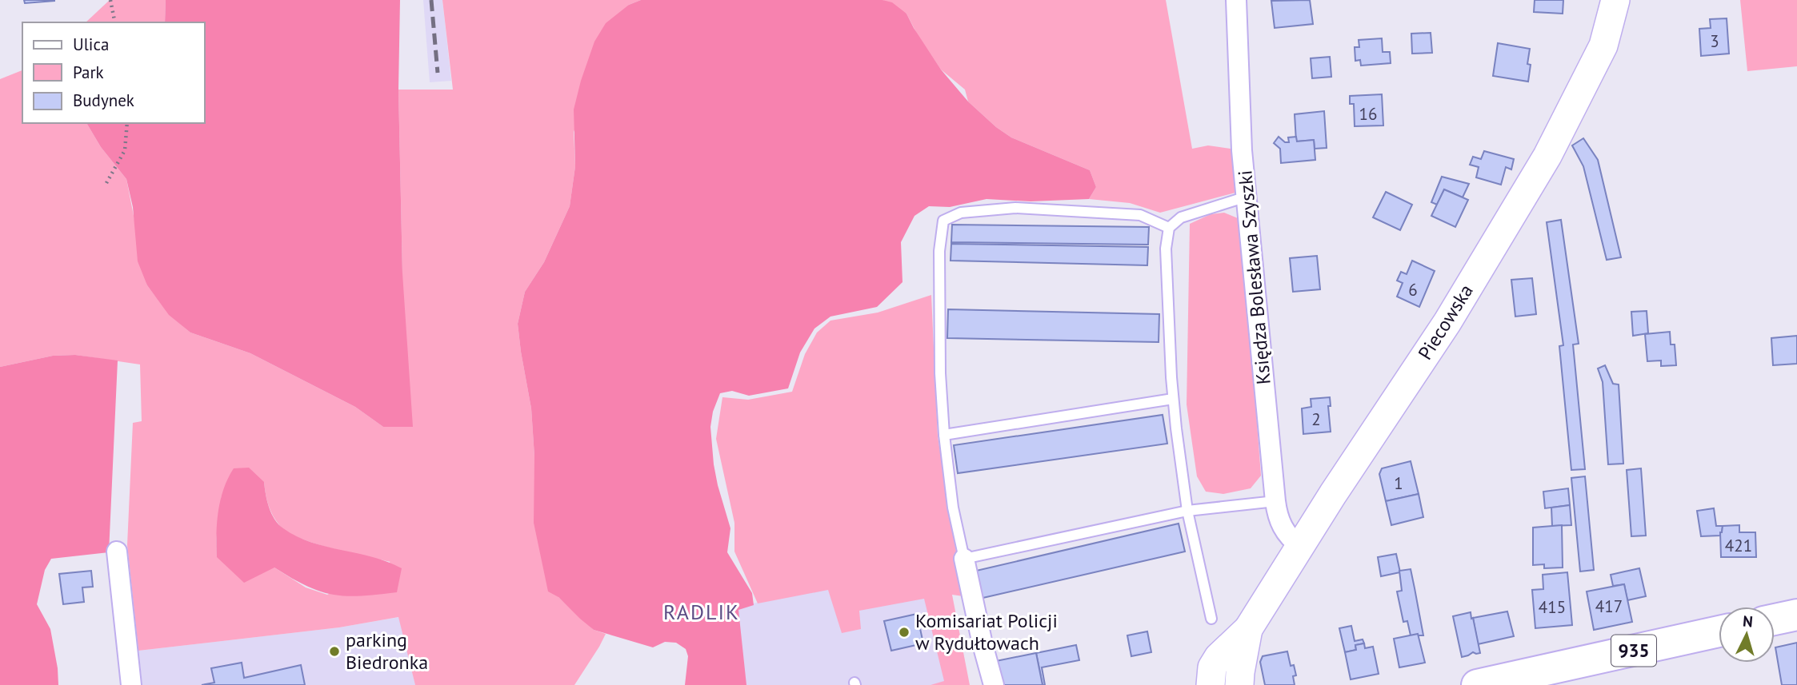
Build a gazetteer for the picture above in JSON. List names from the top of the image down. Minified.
{"streets":{"main road":["935"],"street":["Księdza Bolesława Szyszki","Piecowska"]},"crossings":[["Księdza Bolesława Szyszki","Piecowska"]],"districts":["RADLIK"],"places":["Komisariat Policji w Rydułtowach","parking Biedronka"],"house_numbers":["3","16","6","2","1","421","417","415"],"legend":["Ulica","Park","Budynek"],"north":"top"}
